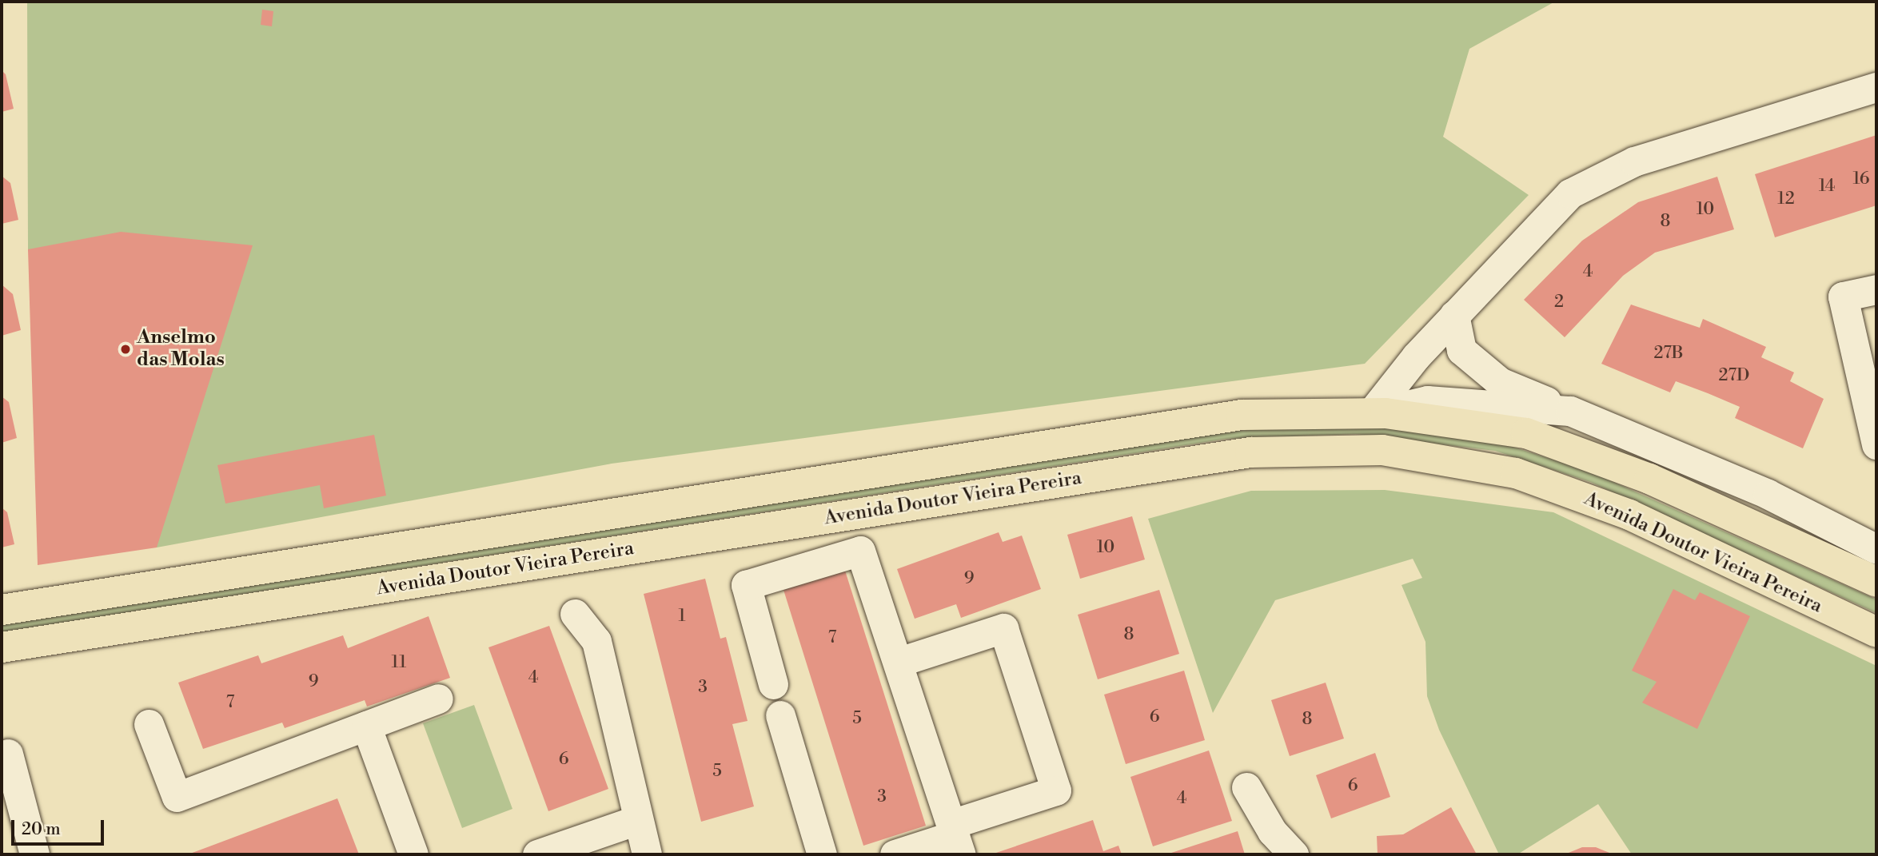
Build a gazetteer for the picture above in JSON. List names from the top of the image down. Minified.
{"streets":{"main road":["Avenida Doutor Vieira Pereira"]},"places":["Anselmo das Molas"],"house_numbers":["16","14","12","10","8","4","2","27B","27D","10","9","1","8","7","11","4","9","3","7","6","5","8","6","5","6","3","4"],"scale_bar":"20 m"}
